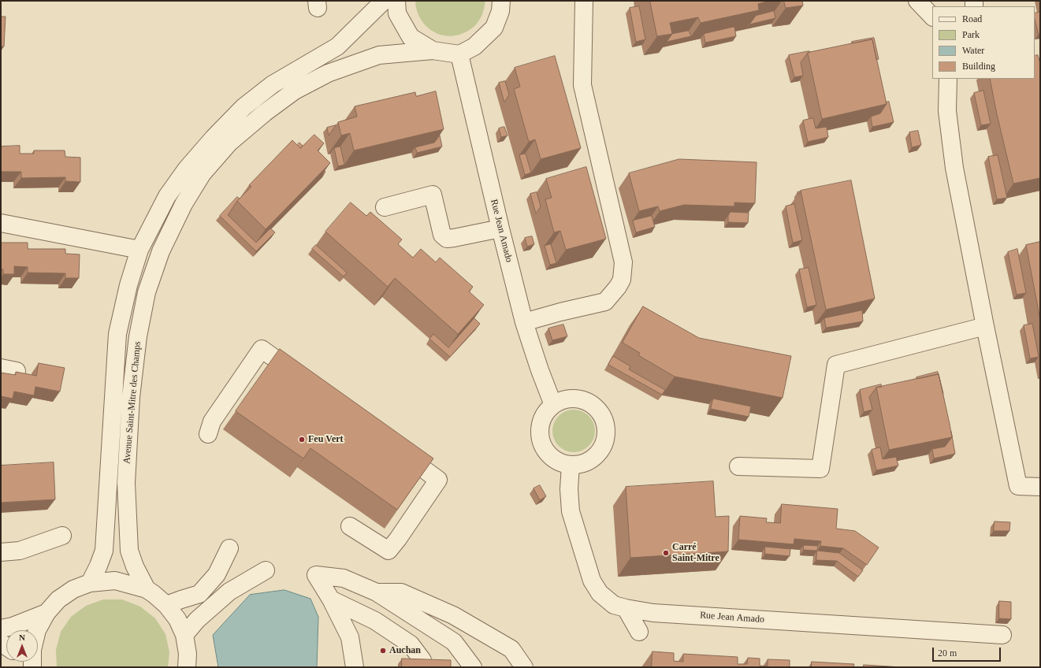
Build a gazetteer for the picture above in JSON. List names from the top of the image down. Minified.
{"streets":{"street":["Rue Jean Amado","Avenue Saint-Mitre des Champs"]},"places":["Feu Vert","Carré Saint-Mitre","Auchan"],"legend":["Road","Park","Water","Building"],"scale_bar":"20 m","north":"top"}
